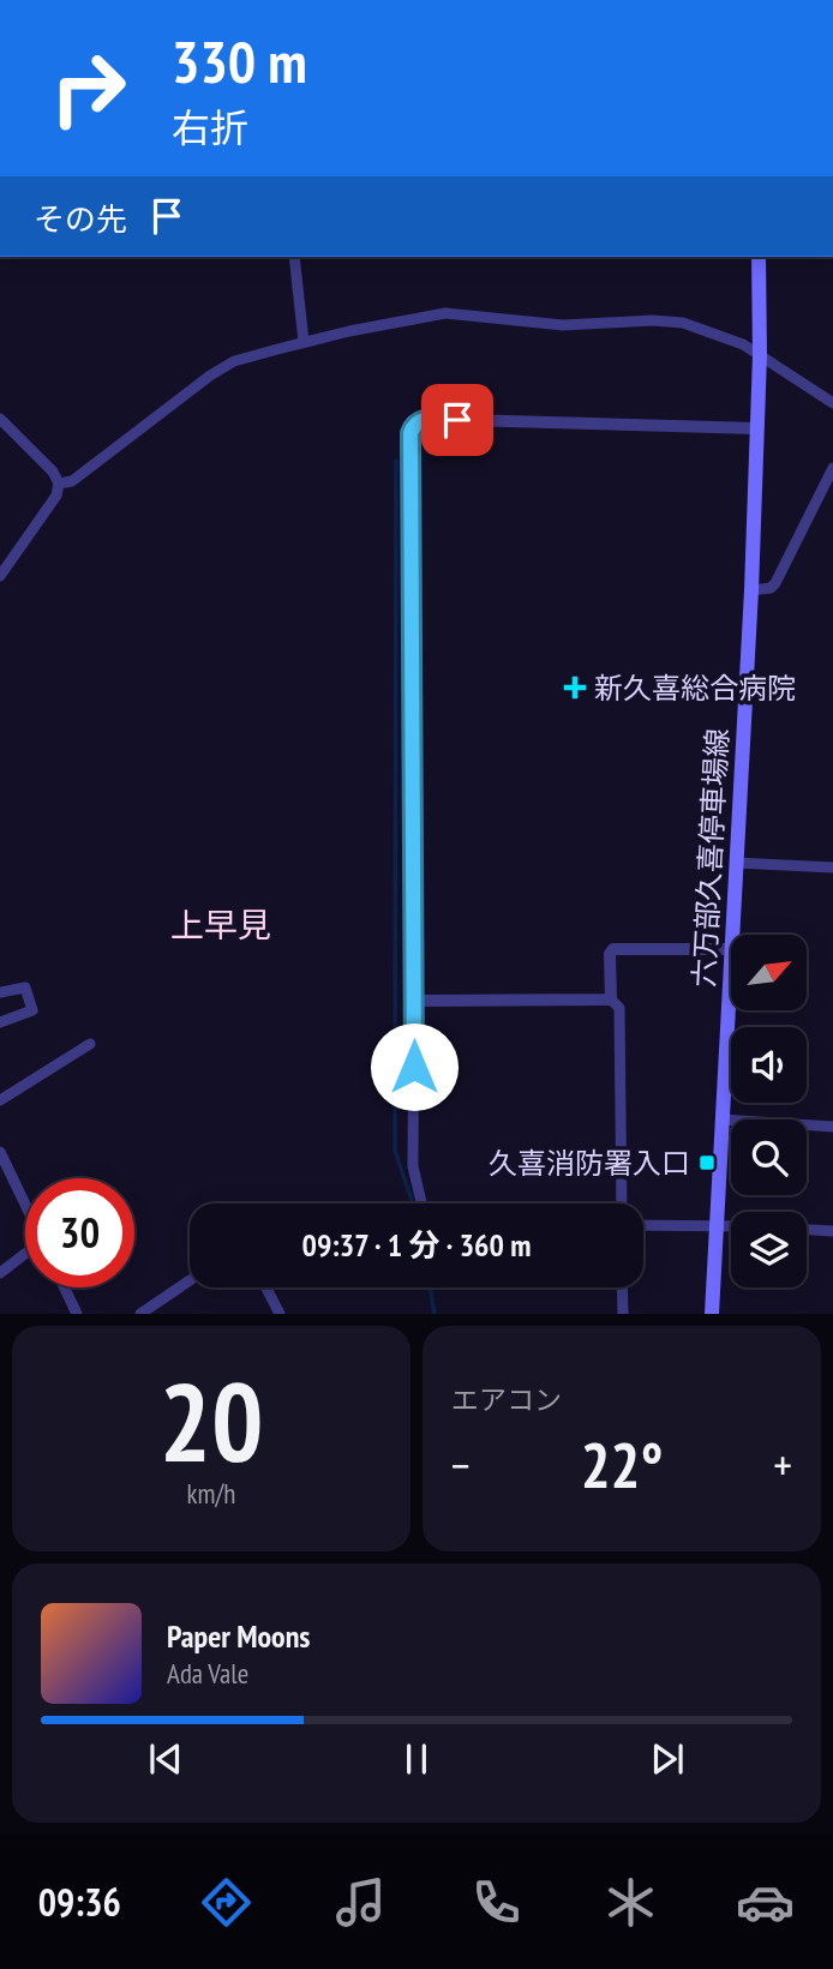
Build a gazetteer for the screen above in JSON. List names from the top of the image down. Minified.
{"streets":{"main road":["六万部久喜停車場線"]},"districts":["上早見"],"places":{"health":["新久喜総合病院"],"transit":["久喜消防署入口"]},"north":"top right","page":{"turn":["330 m","右折"],"then":"その先","limit":"30","trip":"09:37 · 1 分 · 360 m","tile":[["20","km/h"],"エアコン"],"heat":["−","22°","+"],"song":["Paper Moons","Ada Vale"],"tabs":"09:36"}}
